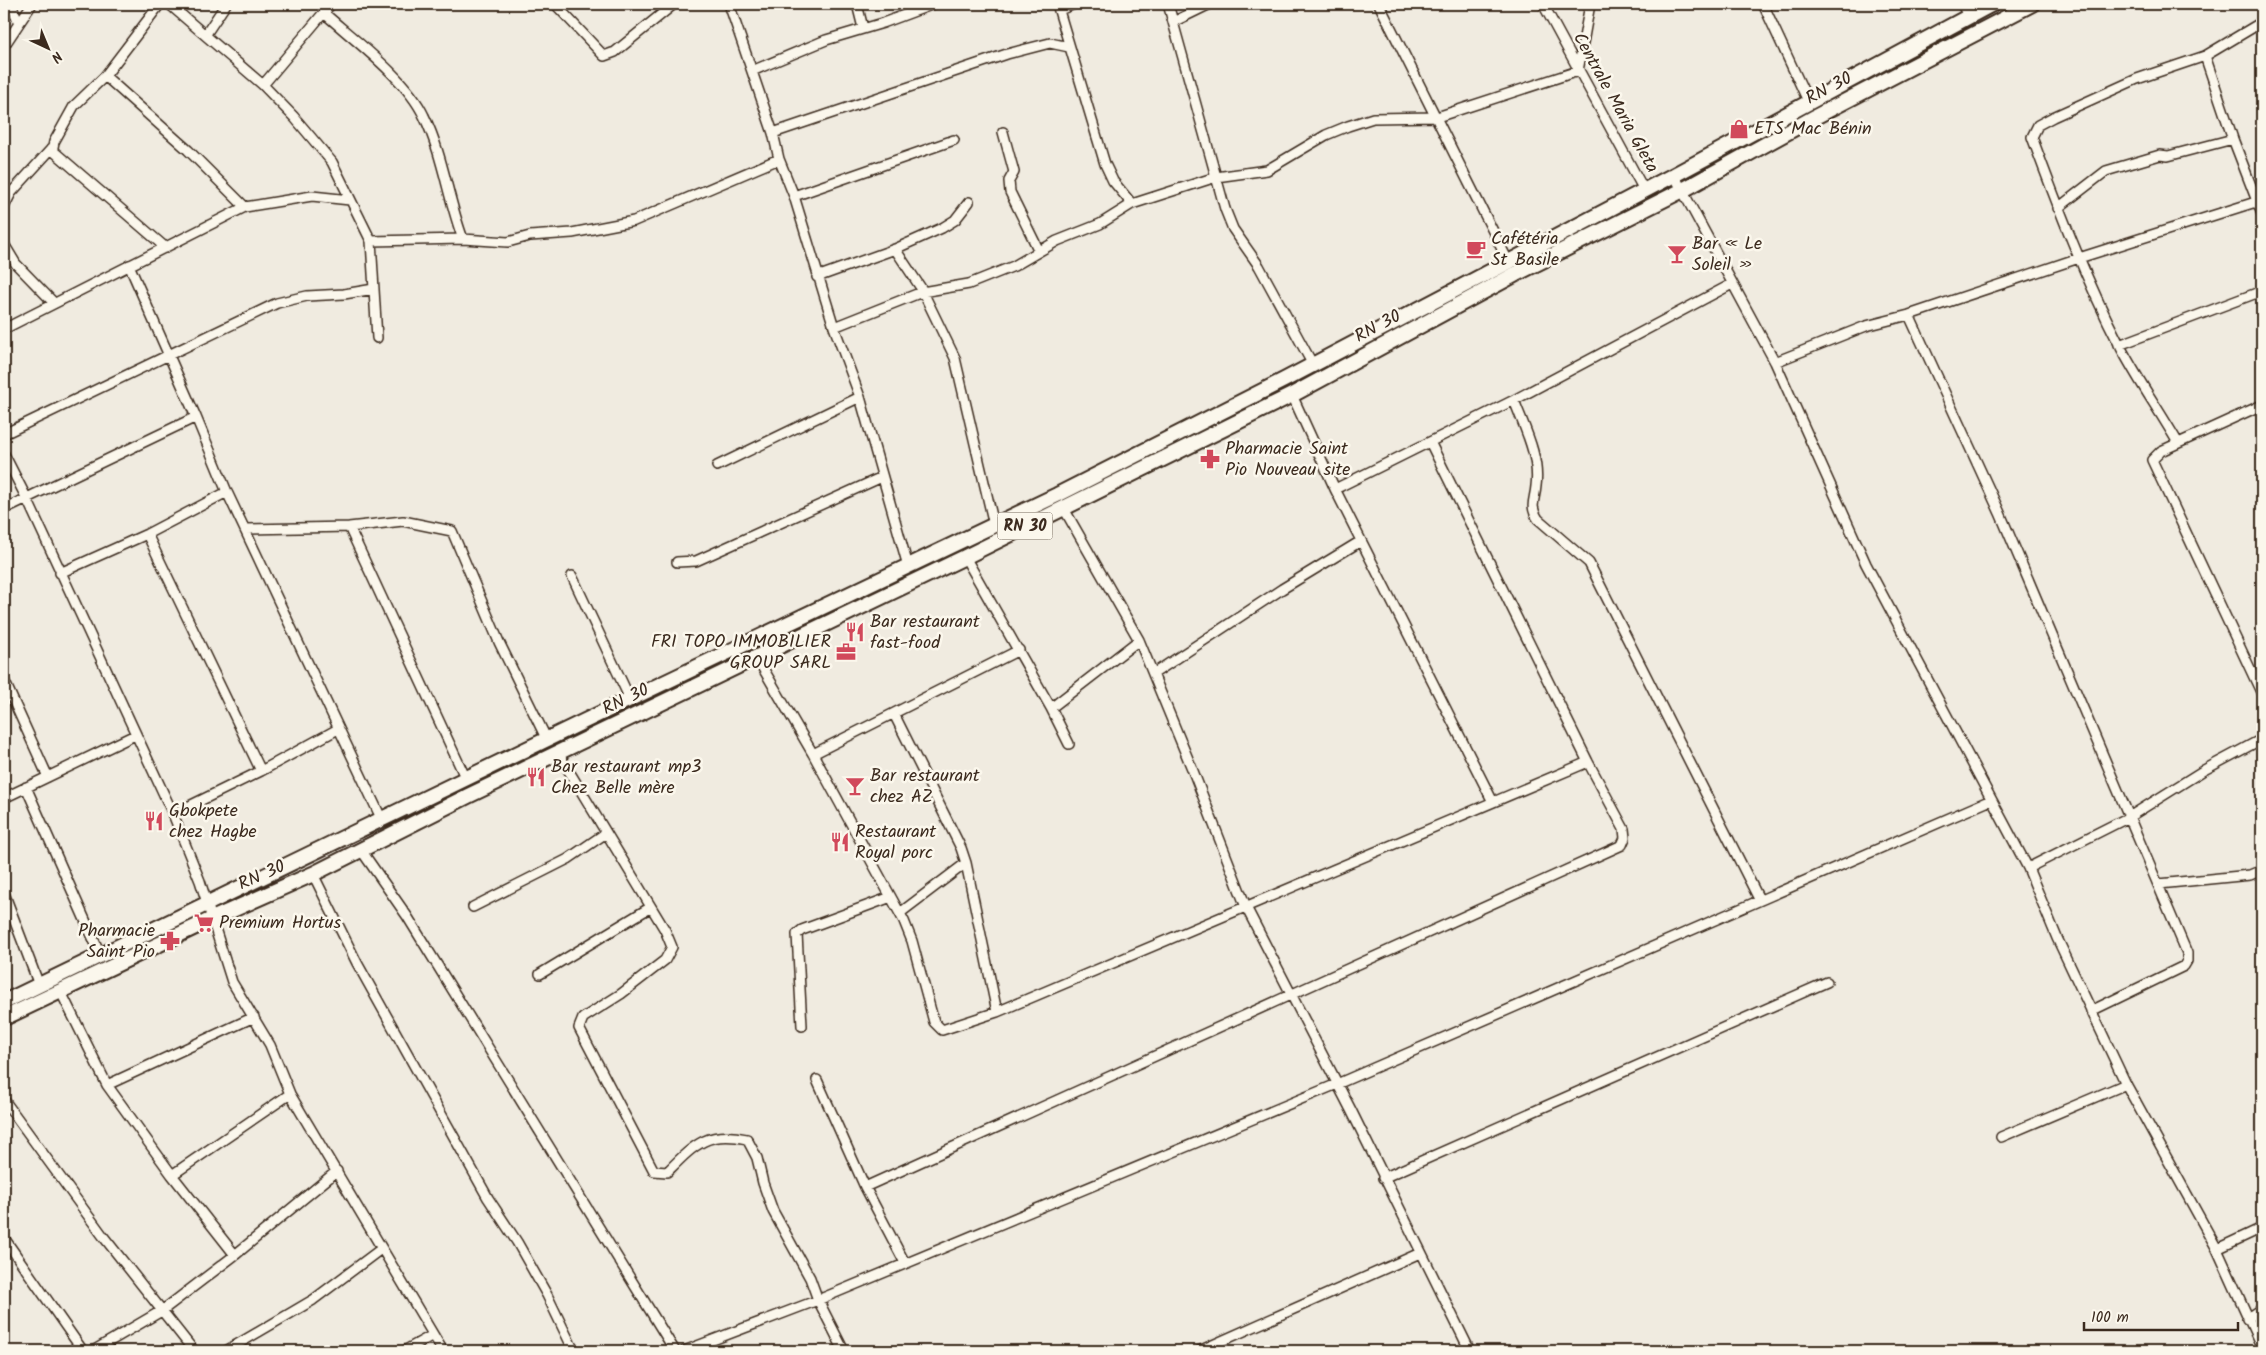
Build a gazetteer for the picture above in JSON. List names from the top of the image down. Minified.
{"streets":{"main road":["RN 30"],"street":["Centrale Maria Gleta"]},"crossings":[["RN 30","Centrale Maria Gleta"]],"places":{"shop":["ETS Mac Bénin"],"cafe":["Cafétéria St Basile"],"bar":["Bar « Le Soleil »","Bar restaurant chez AZ"],"pharmacy":["Pharmacie Saint Pio Nouveau site","Pharmacie Saint Pio"],"restaurant":["Bar restaurant fast-food","Bar restaurant mp3 Chez Belle mère","Gbokpete chez Hagbe","Restaurant Royal porc"],"office":["FRI TOPO IMMOBILIER GROUP SARL"],"supermarket":["Premium Hortus"]},"scale_bar":"100 m","north":"bottom right"}
